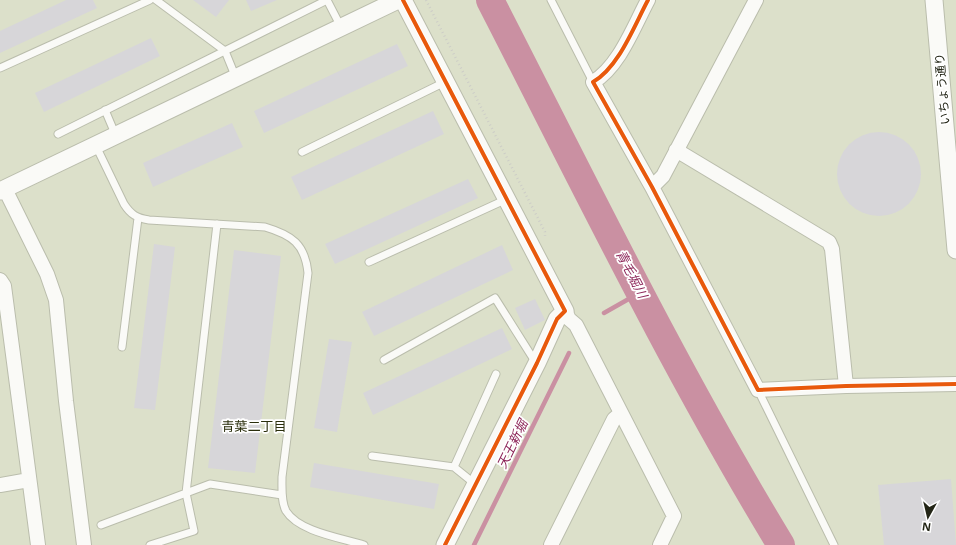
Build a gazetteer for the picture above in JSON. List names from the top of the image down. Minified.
{"streets":{"street":["いちょう通り"]},"districts":["青葉二丁目"],"water":["青毛堀川","天王新堀"],"north":"bottom"}
